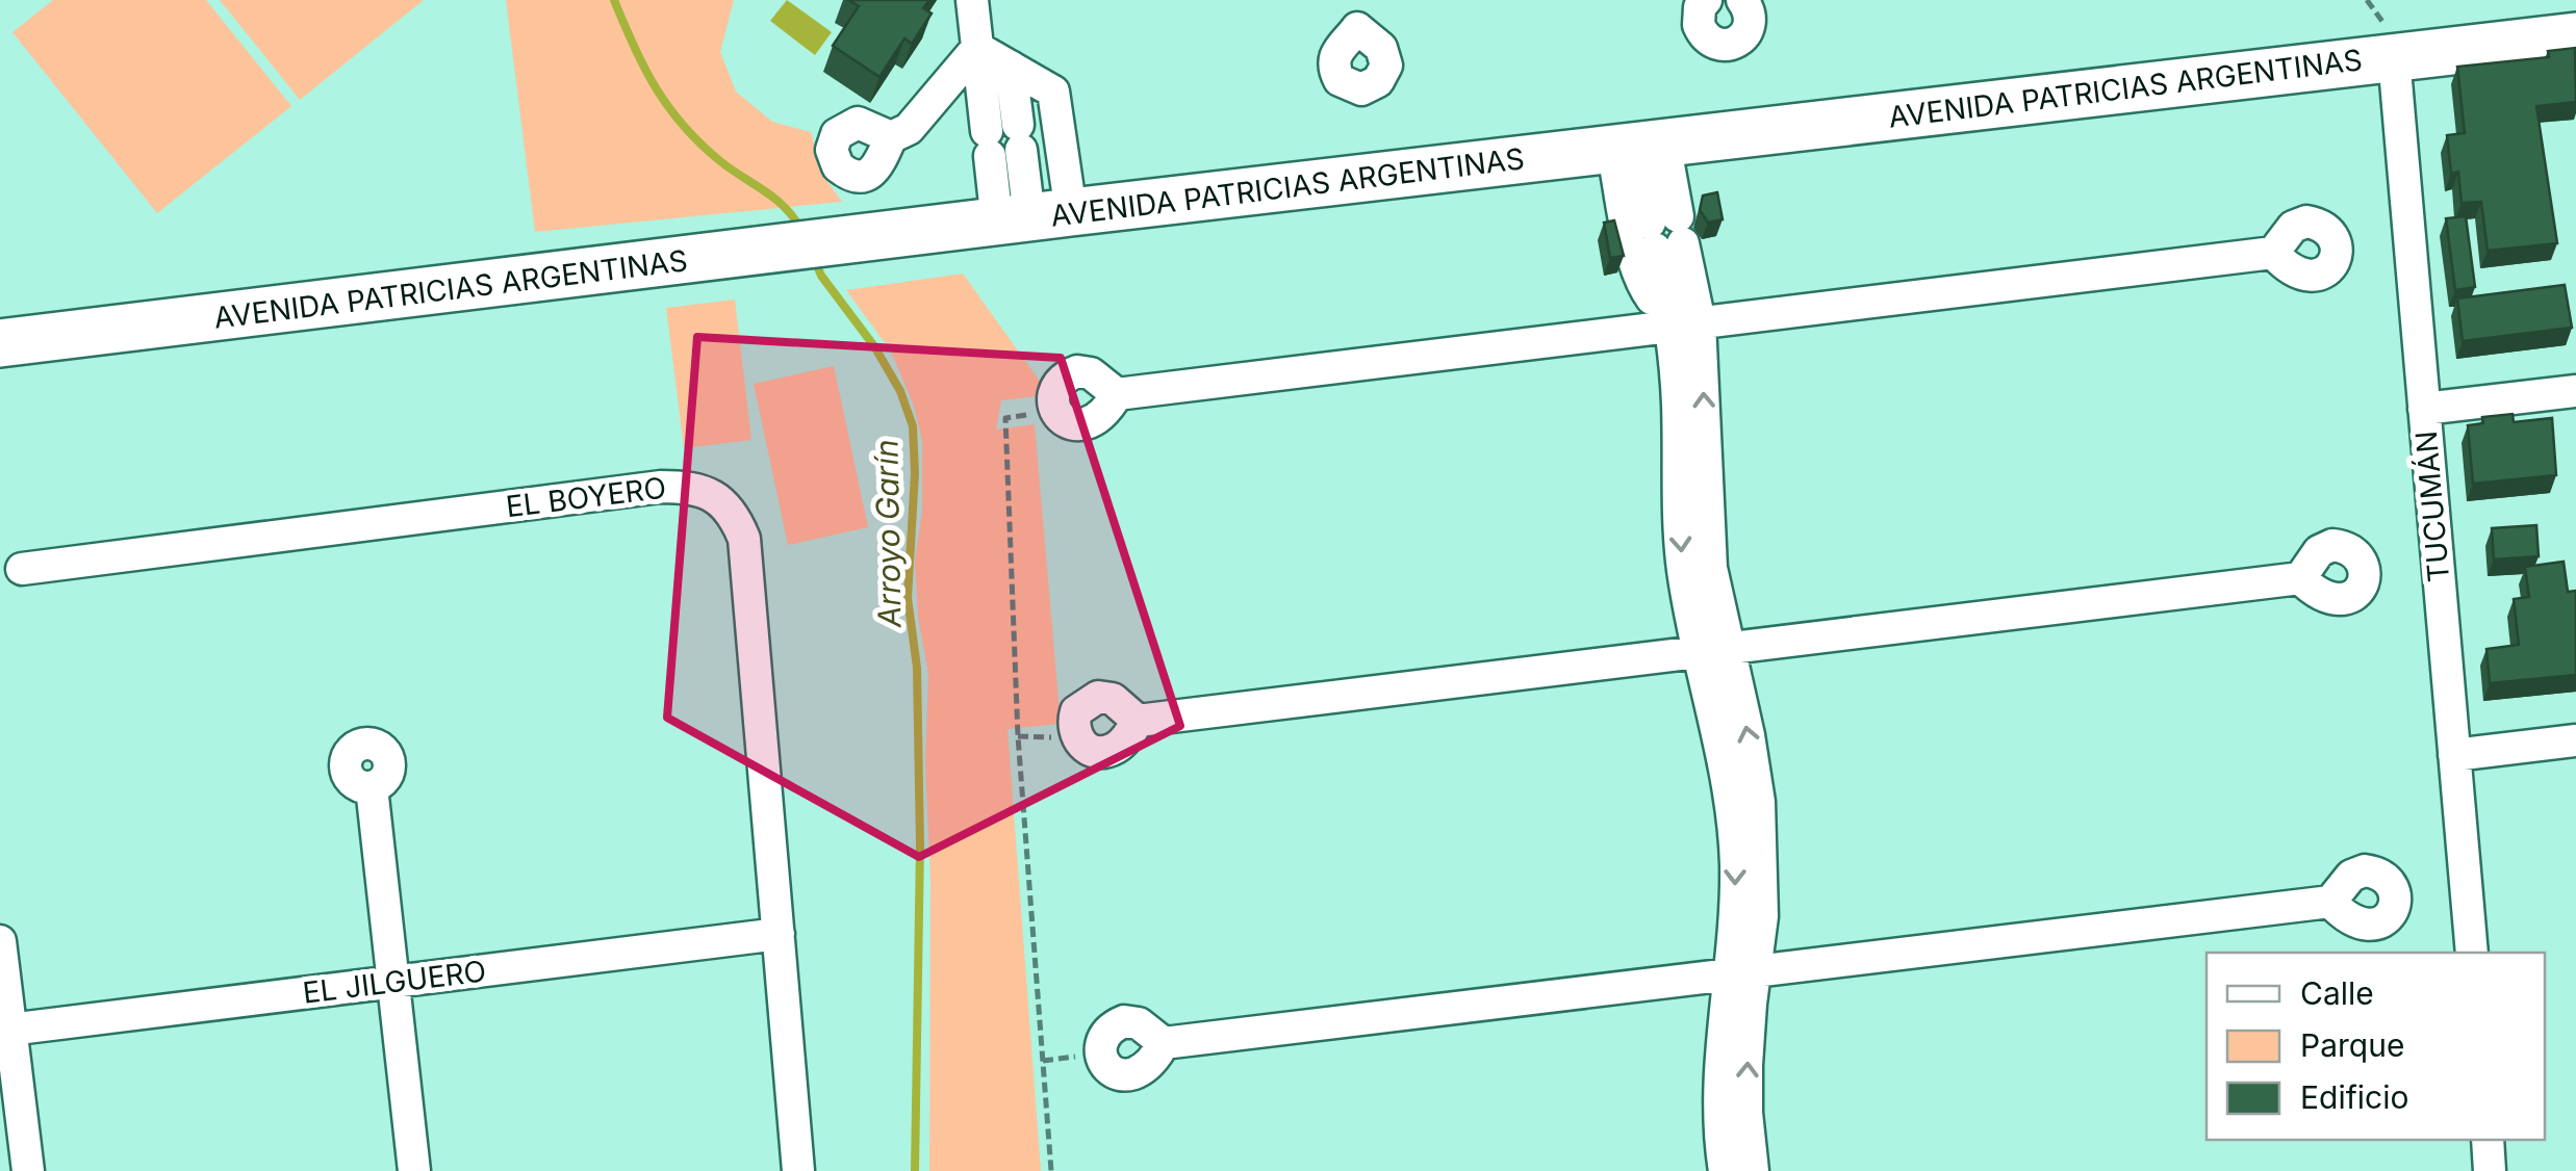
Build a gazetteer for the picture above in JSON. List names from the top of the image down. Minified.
{"streets":{"street":["AVENIDA PATRICIAS ARGENTINAS","EL BOYERO","TUCUMÁN","EL JILGUERO"]},"crossings":[["AVENIDA PATRICIAS ARGENTINAS","TUCUMÁN"],["EL BOYERO","EL JILGUERO"]],"water":["Arroyo Garín"],"legend":["Calle","Parque","Edificio"]}
